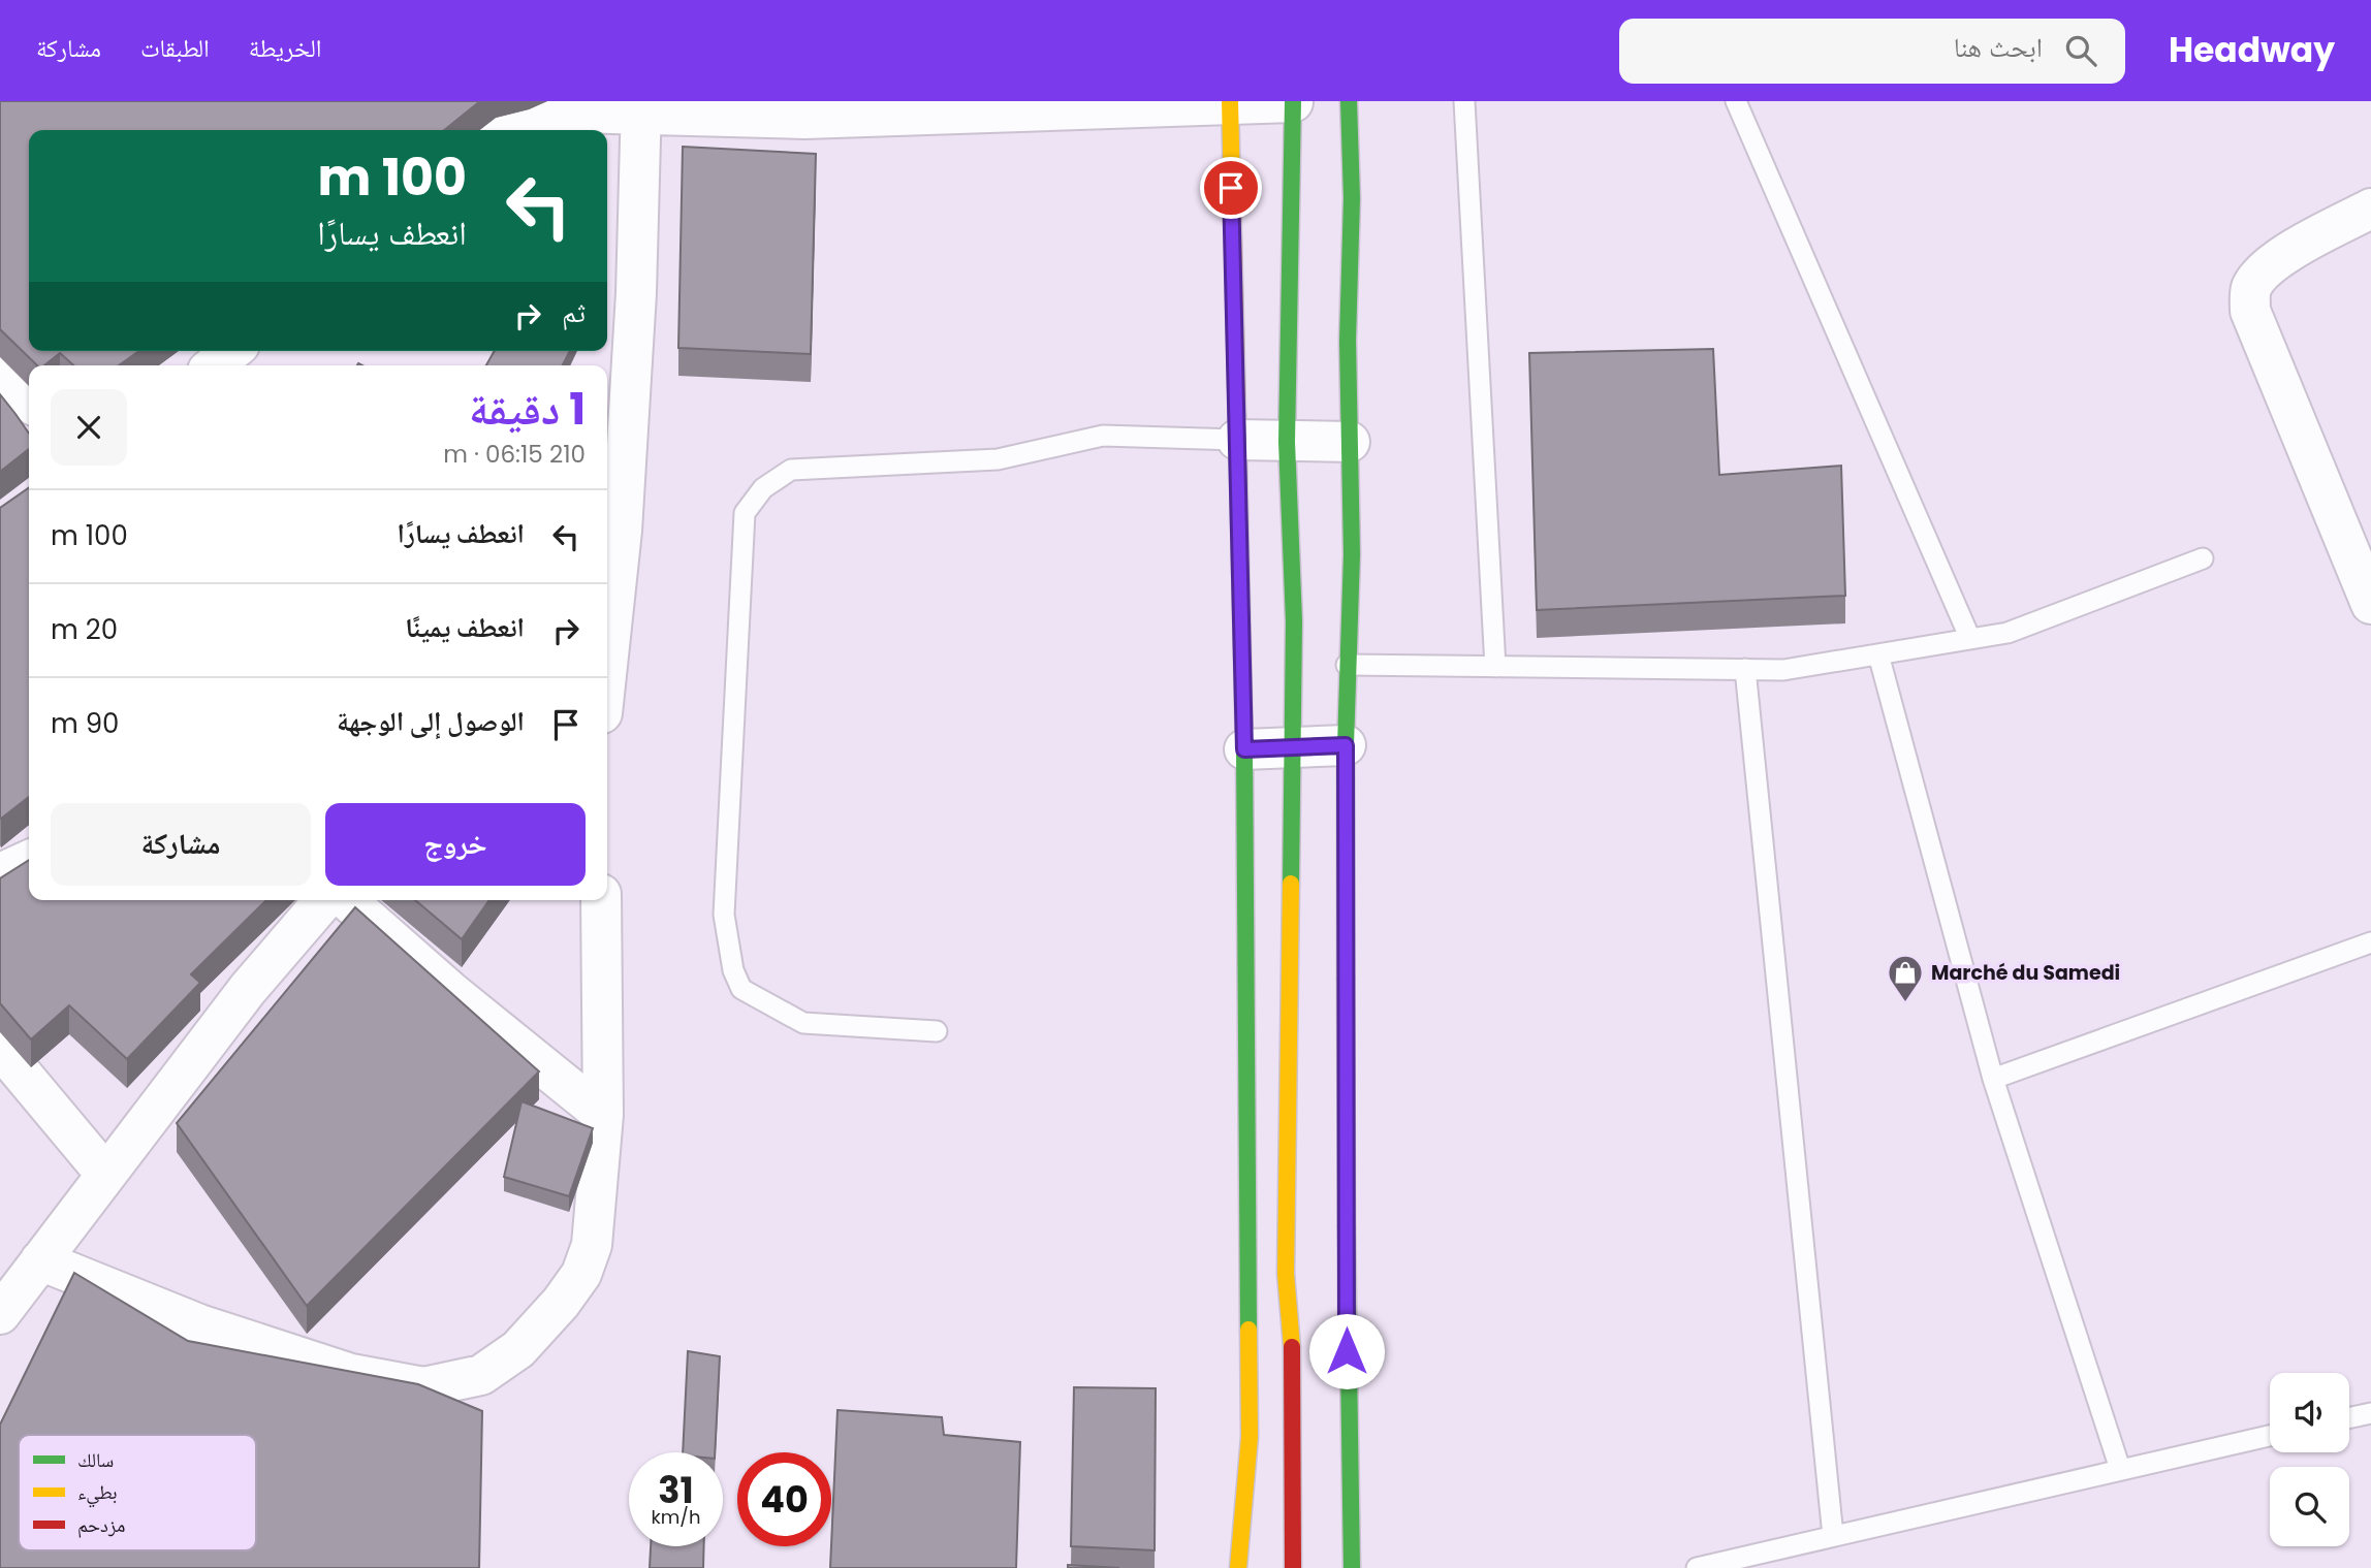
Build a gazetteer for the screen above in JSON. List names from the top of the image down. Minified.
{"places":{"shop":["Marché du Samedi"]},"legend":["سالك","بطيء","مزدحم"],"page":{"header":"Headway","search":"ابحث هنا","nav":["الخريطة","الطبقات","مشاركة"],"turn":["100 m","انعطف يسارًا"],"then":"ثم","heading":["1 دقيقة","210 m · 06:15"],"list":[{"name":"انعطف يسارًا","value":"100 m"},{"name":"انعطف يمينًا","value":"20 m"},{"name":"الوصول إلى الوجهة","value":"90 m"}],"buttons":["خروج","مشاركة"],"speed":"31 km/h","limit":"40"}}
